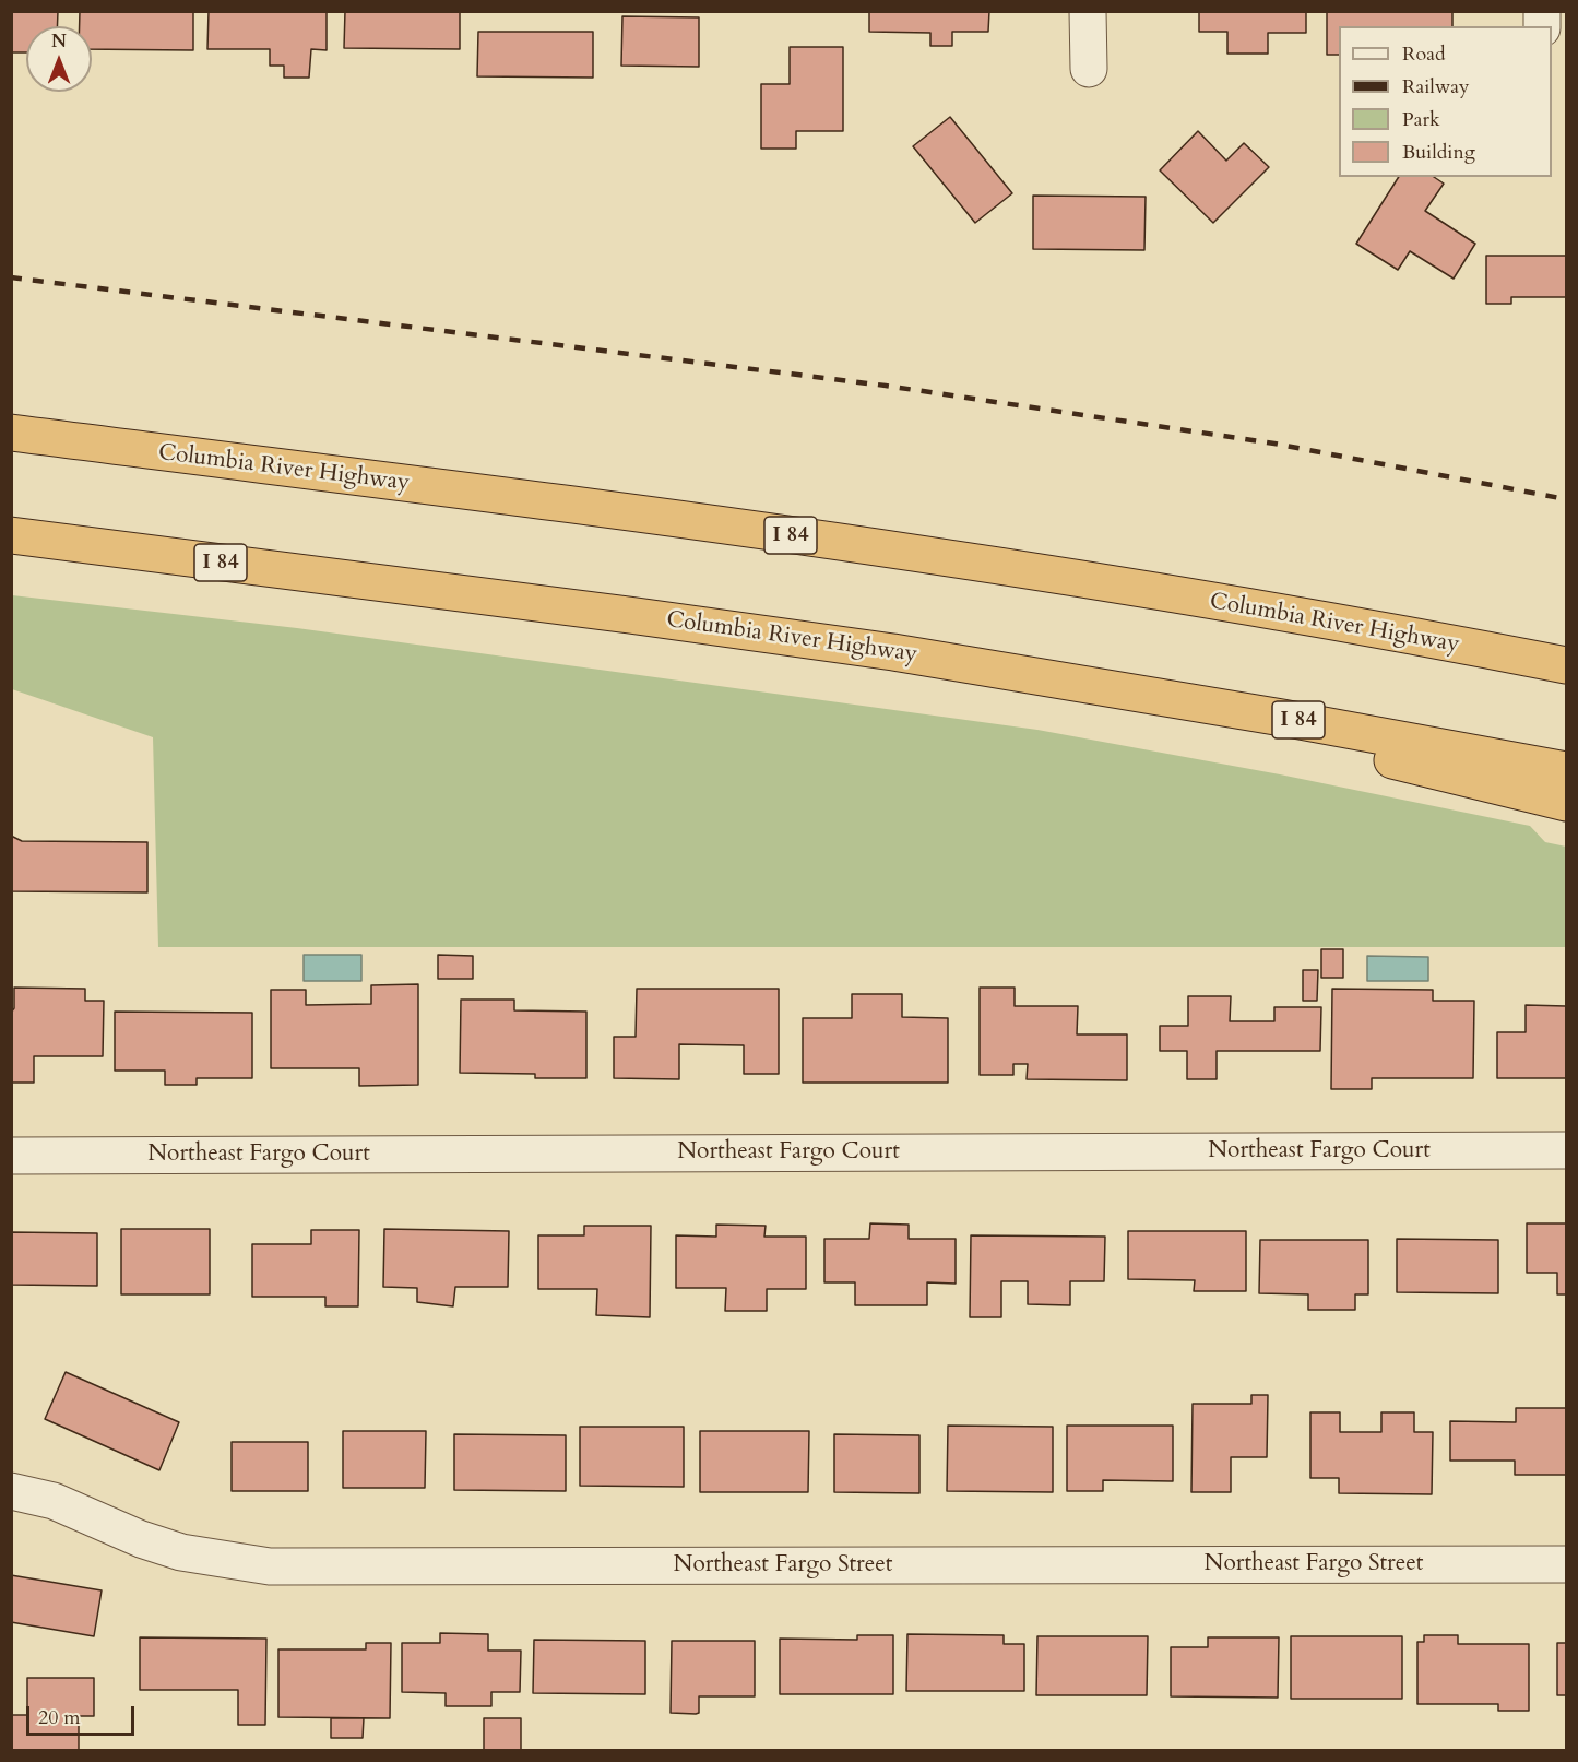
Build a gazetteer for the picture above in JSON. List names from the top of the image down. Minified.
{"streets":{"highway":["Columbia River Highway","I 84"],"street":["Northeast Fargo Court","Northeast Fargo Street"]},"legend":["Road","Railway","Park","Building"],"scale_bar":"20 m","north":"top"}
